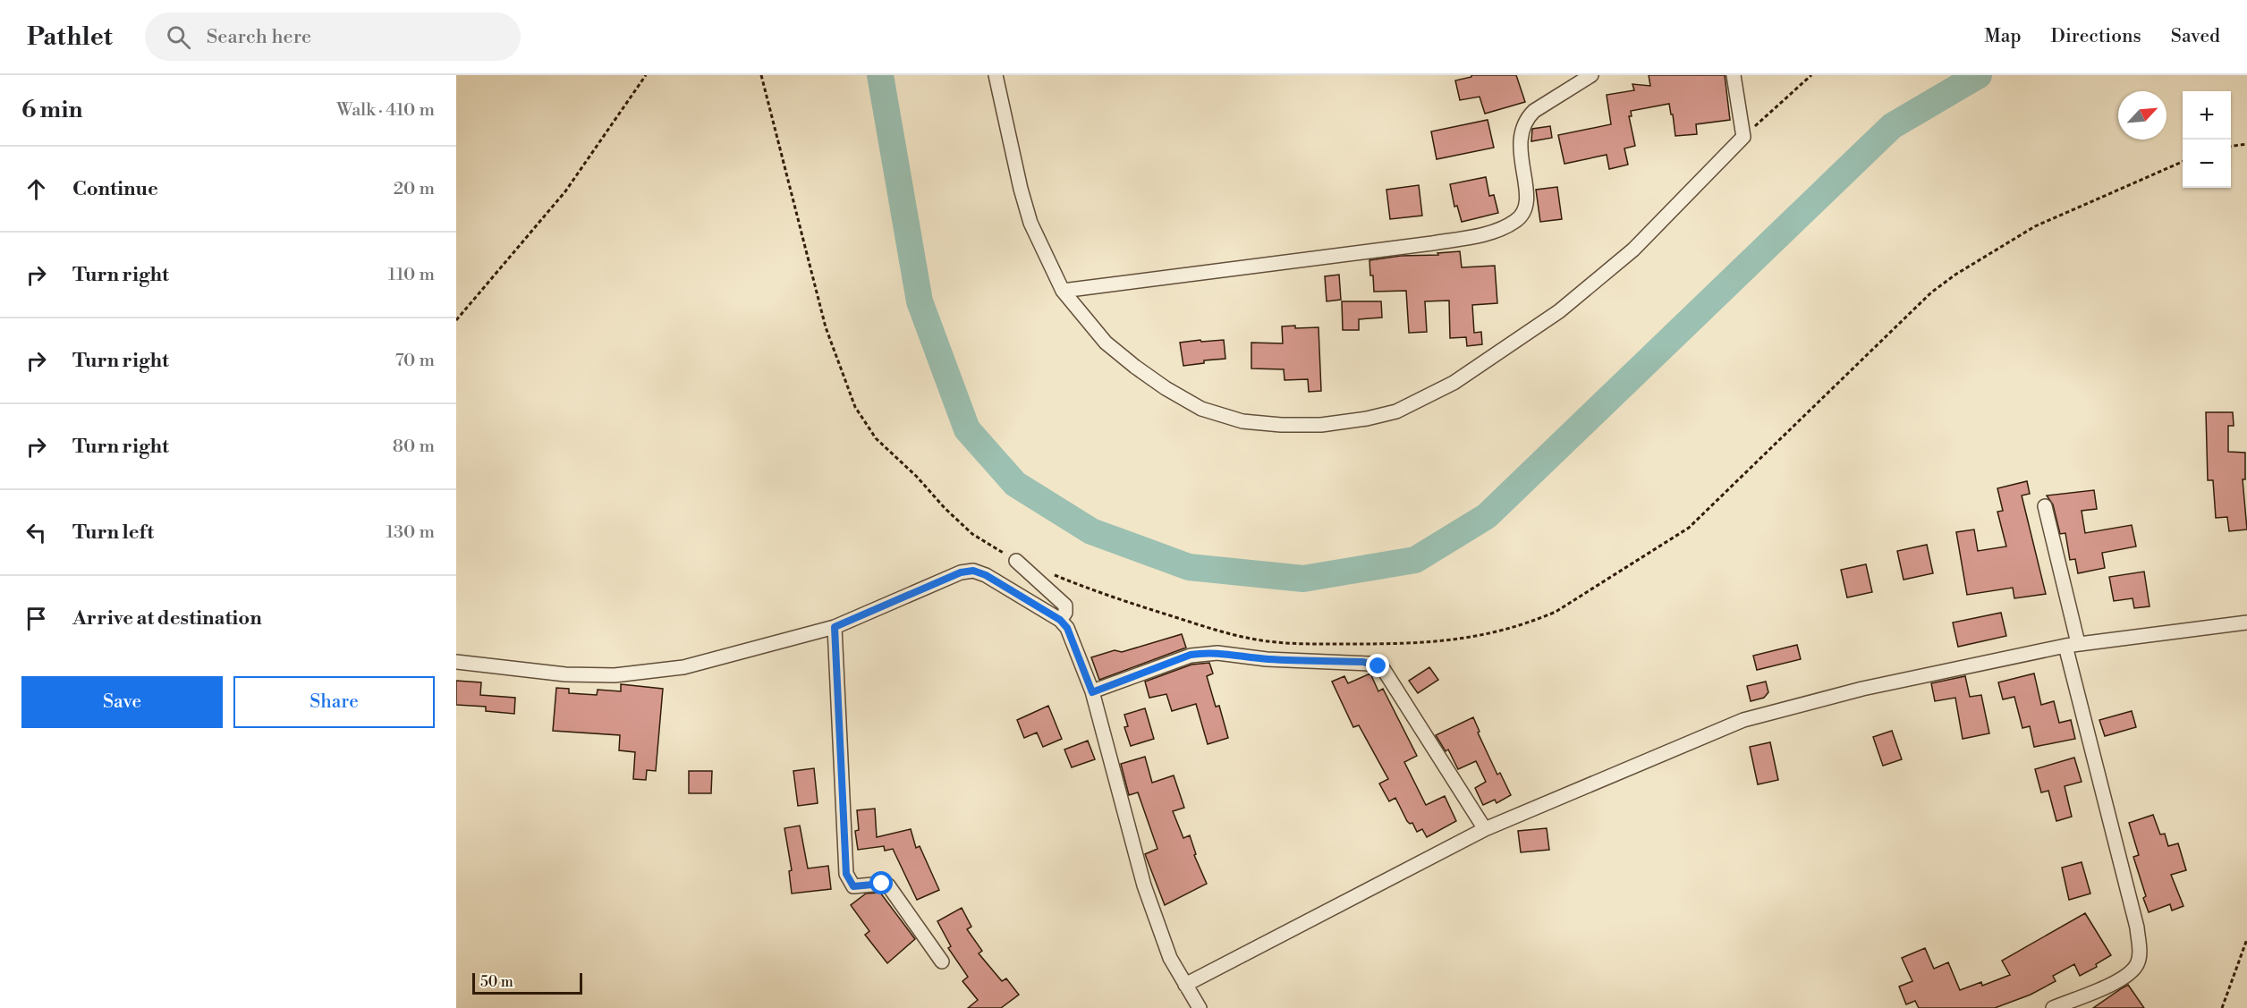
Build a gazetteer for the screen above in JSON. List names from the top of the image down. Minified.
{"scale_bar":"50 m","north":"top right","page":{"header":"Pathlet","search":"Search here","nav":["Map","Directions","Saved"],"heading":["6 min","Walk · 410 m"],"map_buttons":["+","−"],"list":[["Continue","20 m"],["Turn right","110 m"],["Turn right","70 m"],["Turn right","80 m"],["Turn left","130 m"],"Arrive at destination"],"buttons":["Save","Share"],"scale":"50 m"}}
